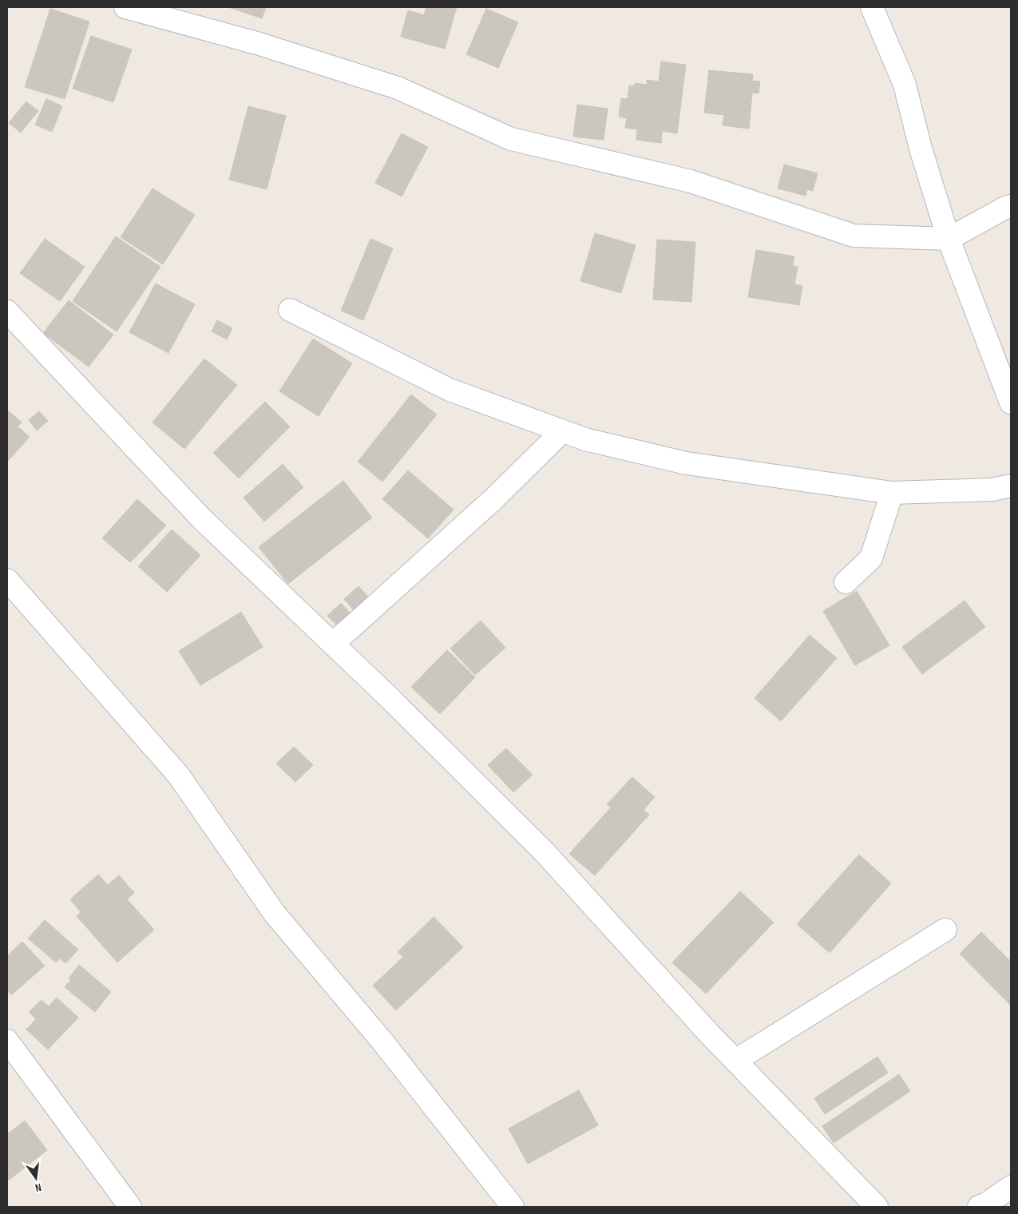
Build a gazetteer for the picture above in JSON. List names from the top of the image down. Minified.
{"north":"bottom"}
